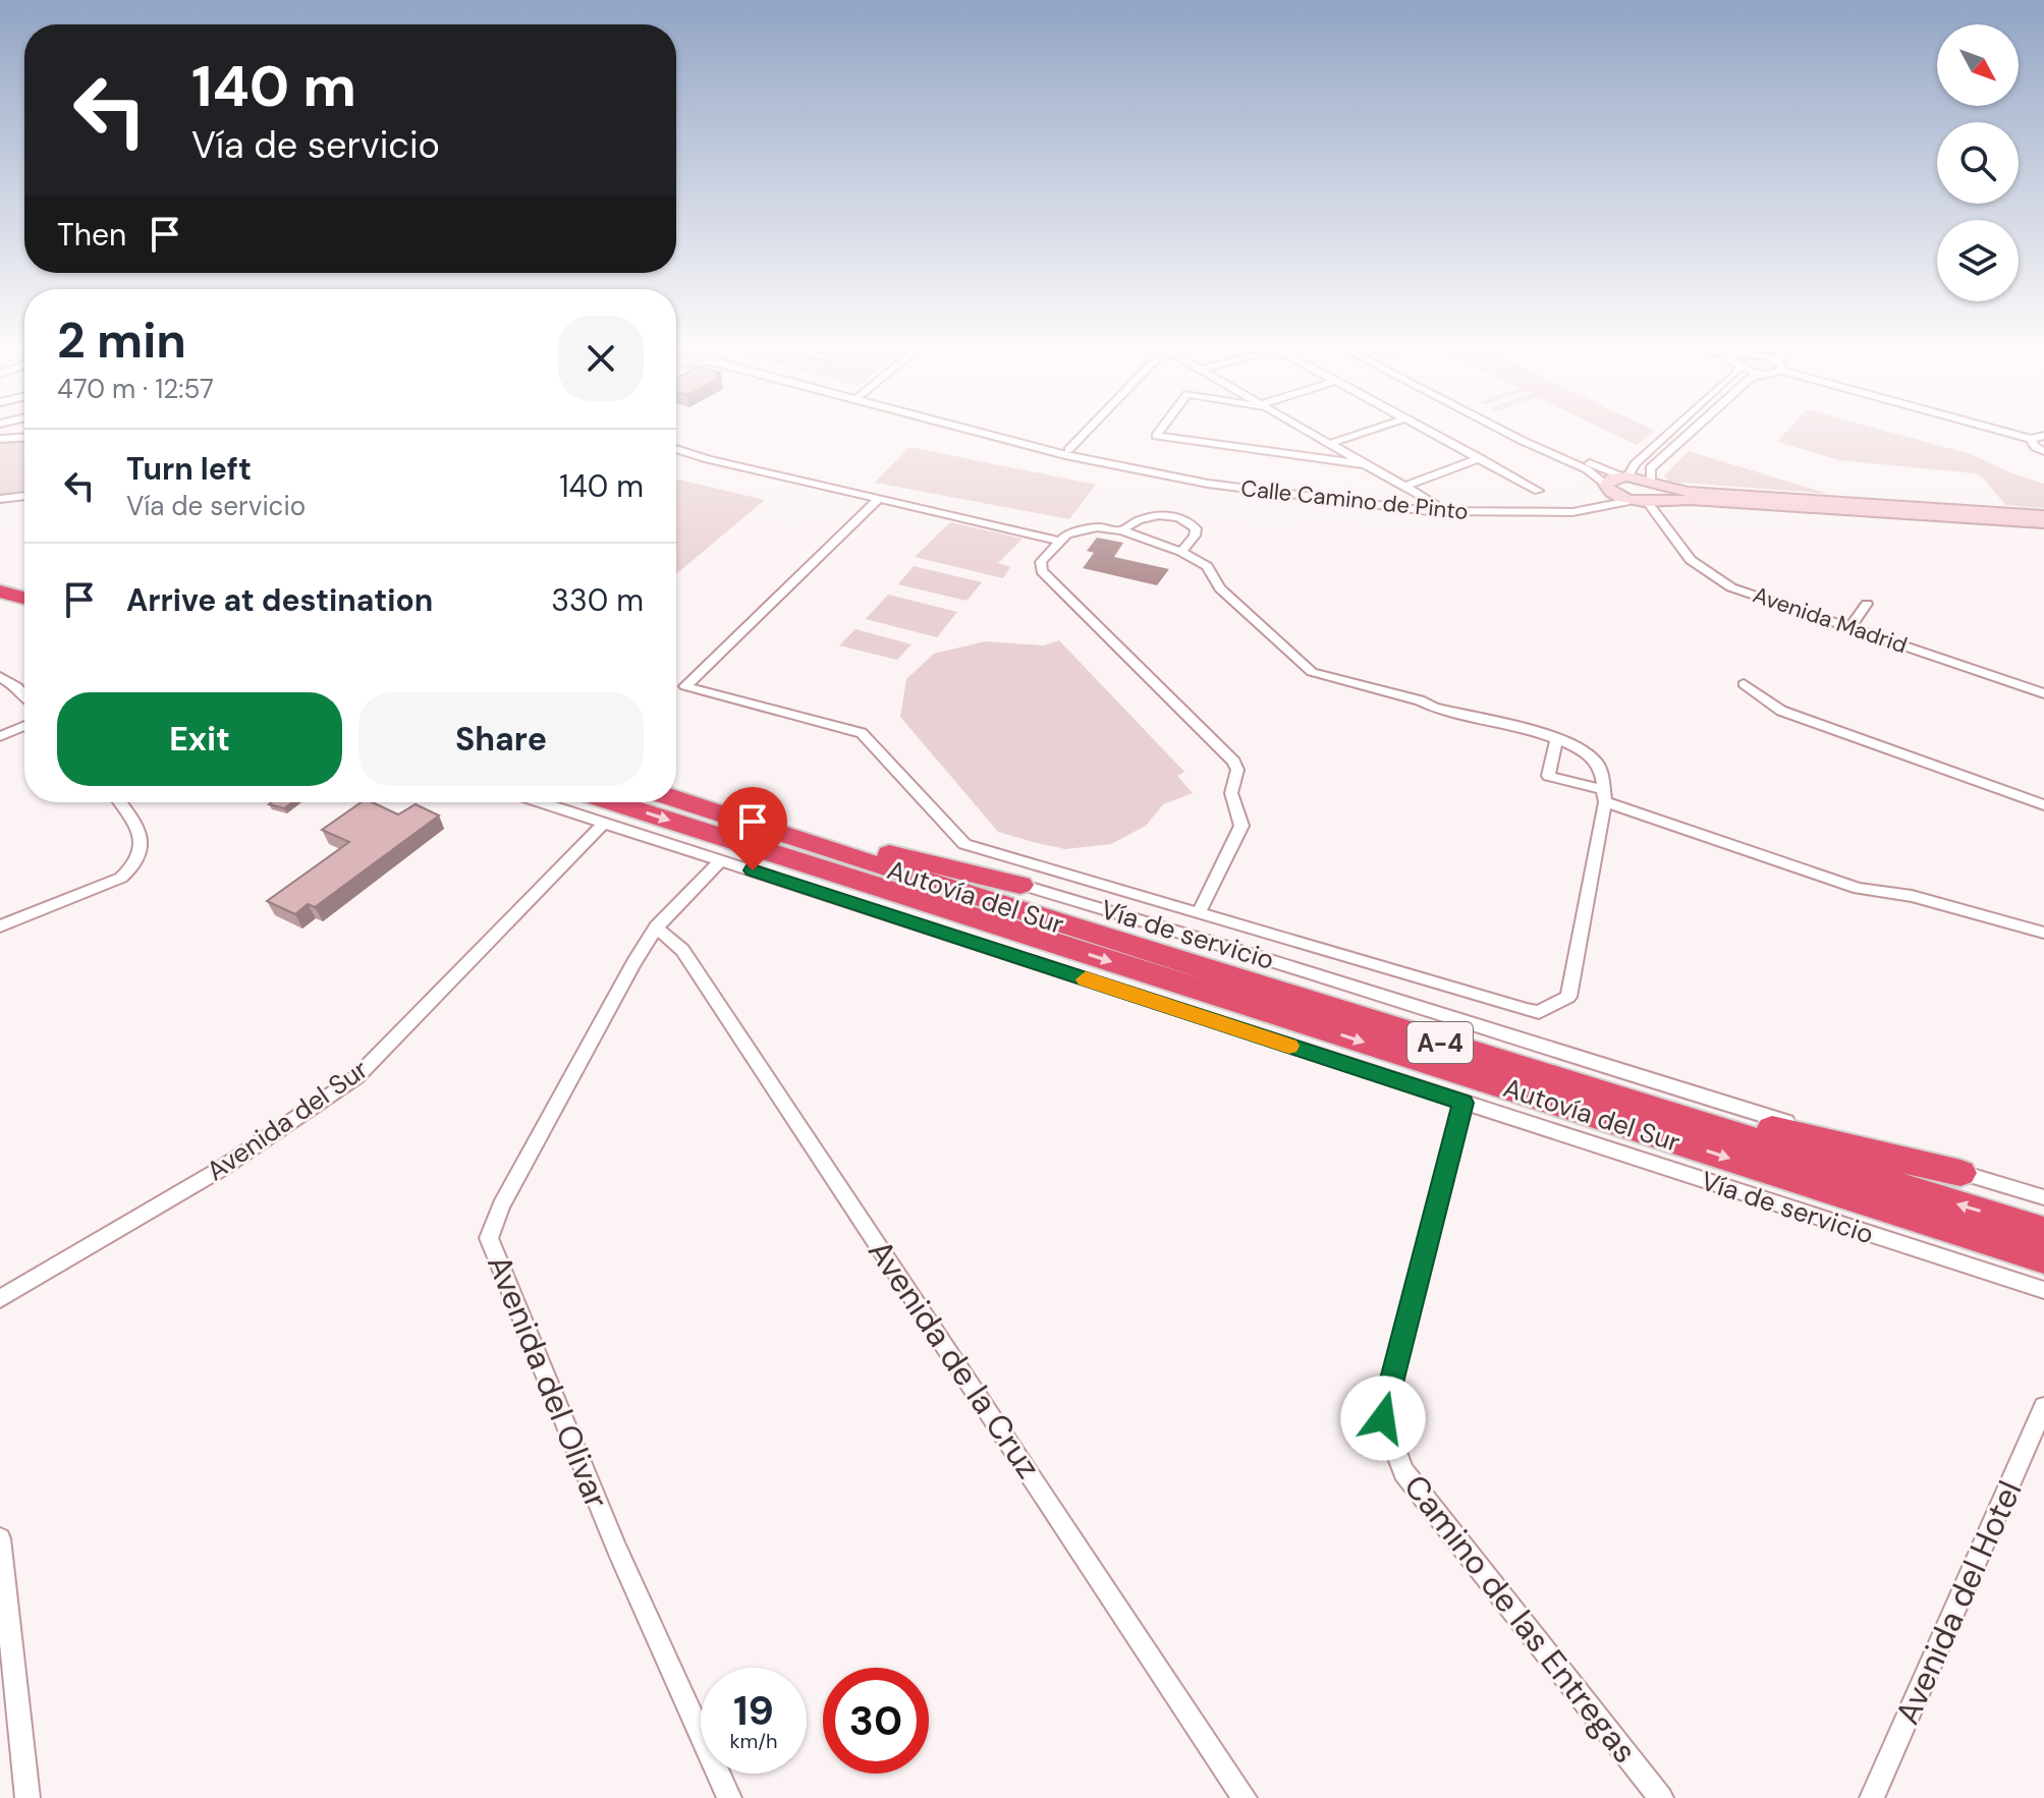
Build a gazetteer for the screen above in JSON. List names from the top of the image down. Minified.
{"streets":{"highway":["Autovía del Sur","A-4"],"street":["Calle Camino de Pinto","Avenida Madrid","Vía de servicio","Avenida del Sur","Avenida de la Cruz","Avenida del Olivar","Avenida del Hotel","Camino de las Entregas"]},"crossings":[["Vía de servicio","Avenida del Sur"],["Vía de servicio","Avenida del Olivar"],["Vía de servicio","Camino de las Entregas"],["Avenida de la Cruz","Avenida del Olivar"]],"north":"bottom right","page":{"turn":["140 m","Vía de servicio"],"then":"Then","heading":["2 min","470 m · 12:57"],"list":[{"name":"Turn left","note":"Vía de servicio","value":"140 m"},{"name":"Arrive at destination","value":"330 m"}],"buttons":["Exit","Share"],"speed":"19 km/h","limit":"30"}}
